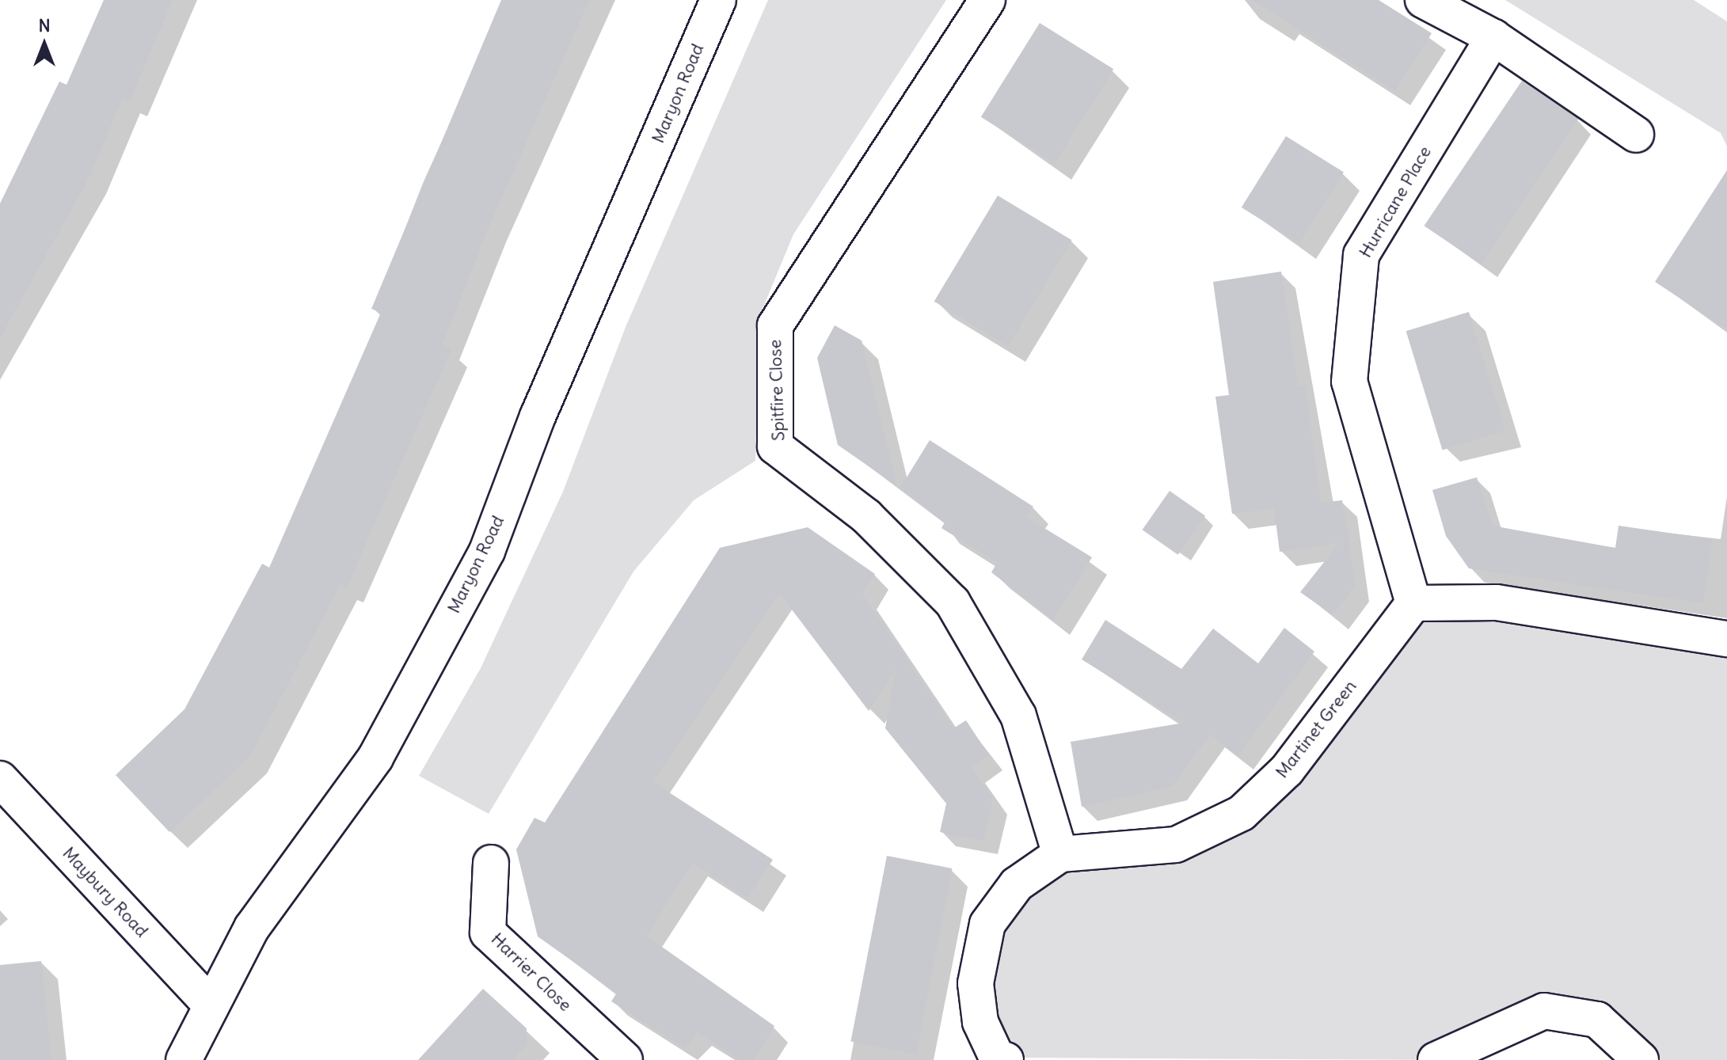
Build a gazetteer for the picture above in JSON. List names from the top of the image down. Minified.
{"streets":{"street":["Maryon Road","Hurricane Place","Spitfire Close","Martinet Green","Maybury Road","Harrier Close"]},"crossings":[["Maryon Road","Maybury Road"],["Hurricane Place","Martinet Green"],["Spitfire Close","Martinet Green"]],"north":"top"}
